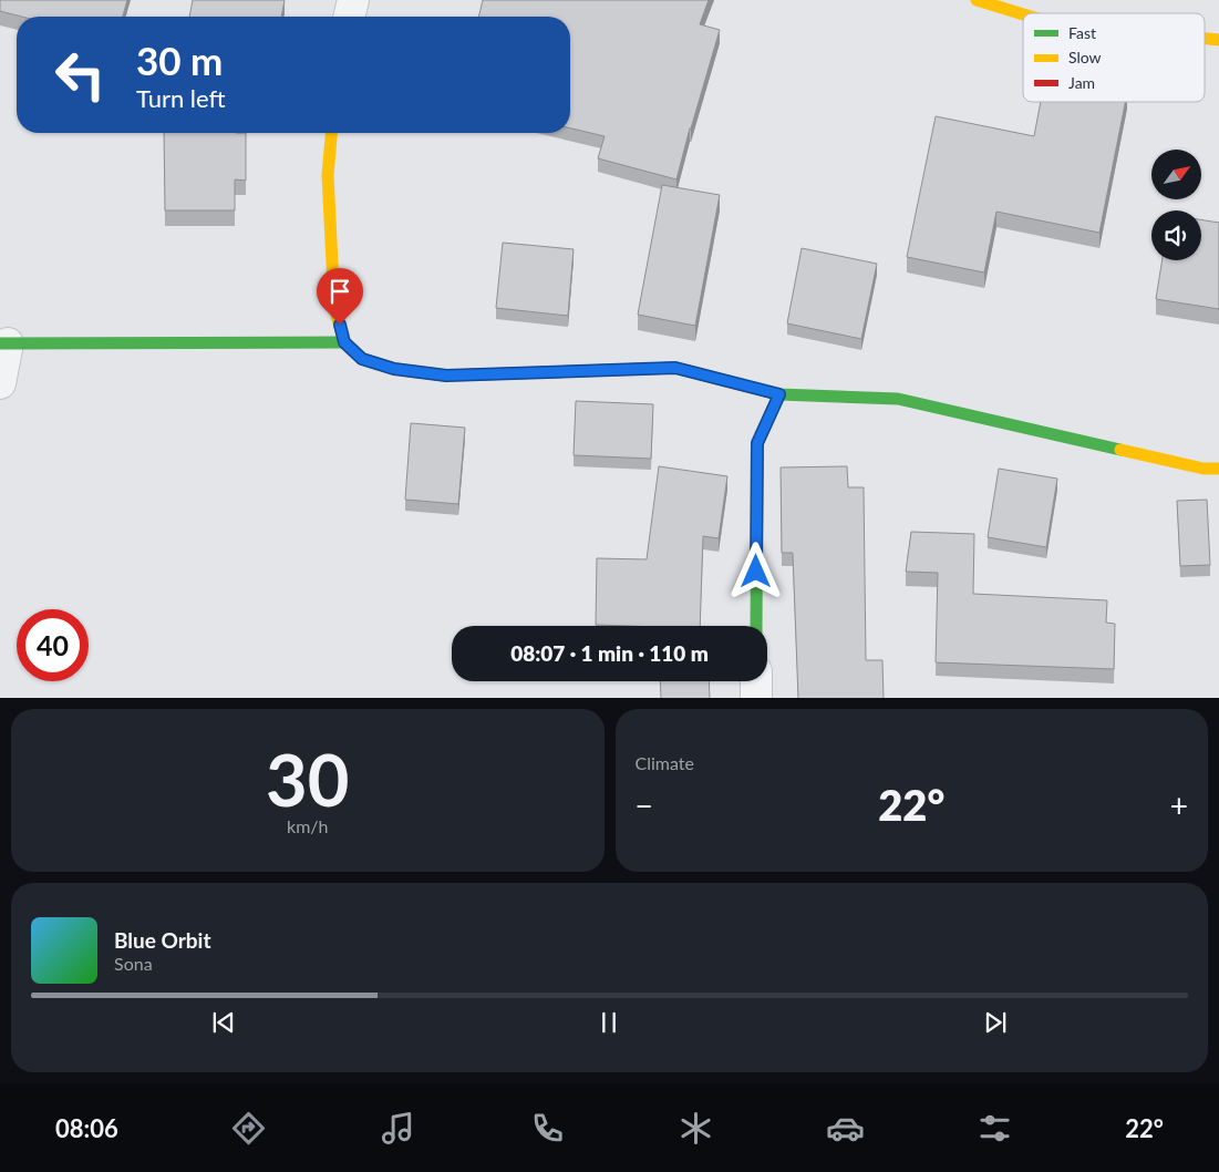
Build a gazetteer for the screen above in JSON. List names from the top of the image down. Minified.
{"legend":["Fast","Slow","Jam"],"north":"top right","page":{"turn":["30 m","Turn left"],"limit":"40","trip":"08:07 · 1 min · 110 m","tile":[["30","km/h"],"Climate"],"heat":["−","22°","+"],"song":["Blue Orbit","Sona"],"tabs":["08:06","22°"]}}
